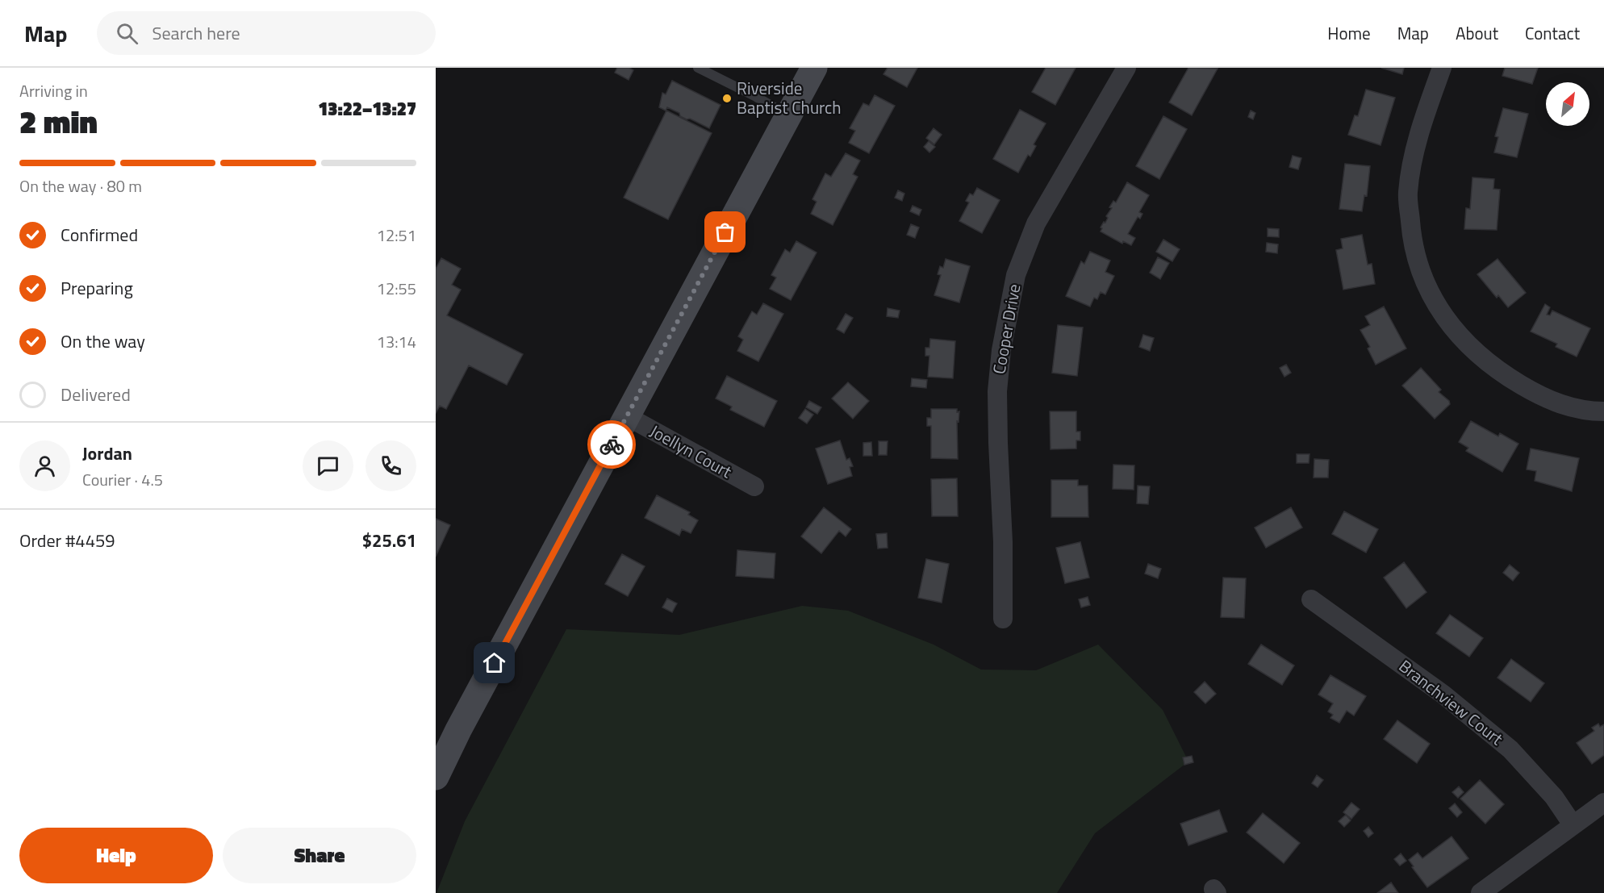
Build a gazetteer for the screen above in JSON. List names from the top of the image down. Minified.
{"streets":{"street":["Cooper Drive","Joellyn Court","Branchview Court"]},"places":["Riverside Baptist Church"],"north":"top right","page":{"header":"Map","search":"Search here","nav":["Home","Map","About","Contact"],"heading":["2 min","Arriving in","13:22–13:27"],"panel":["Jordan","Courier · 4.5","Order #4459","$25.61"],"bar":"On the way · 80 m","list":[["Confirmed","12:51"],["Preparing","12:55"],["On the way","13:14"],"Delivered"],"buttons":["Help","Share"]}}
